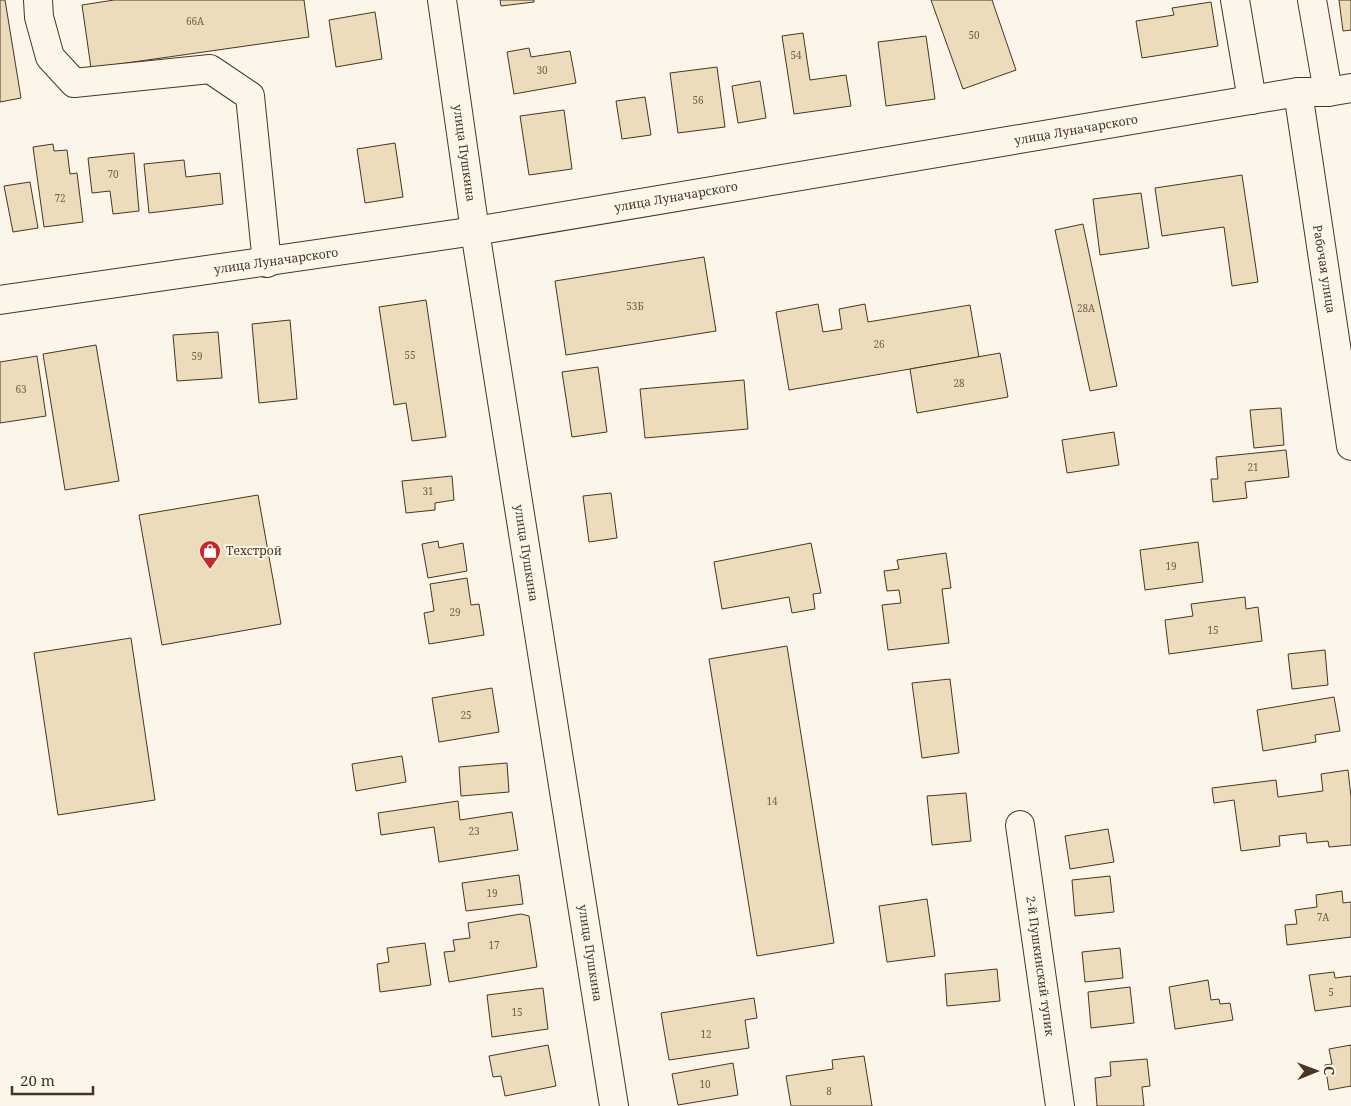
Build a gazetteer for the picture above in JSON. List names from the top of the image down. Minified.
{"streets":{"street":["улица Луначарского","улица Пушкина","Рабочая улица","2-й Пушкинский тупик"]},"crossings":[["улица Луначарского","улица Пушкина"],["улица Луначарского","Рабочая улица"]],"places":{"shop":["Техстрой"]},"house_numbers":["66А","50","54","30","56","70","72","53Б","28А","26","55","59","28","63","21","31","19","29","15","25","14","23","19","7А","17","5","15","12","10","8"],"scale_bar":"20 m","north":"right"}
